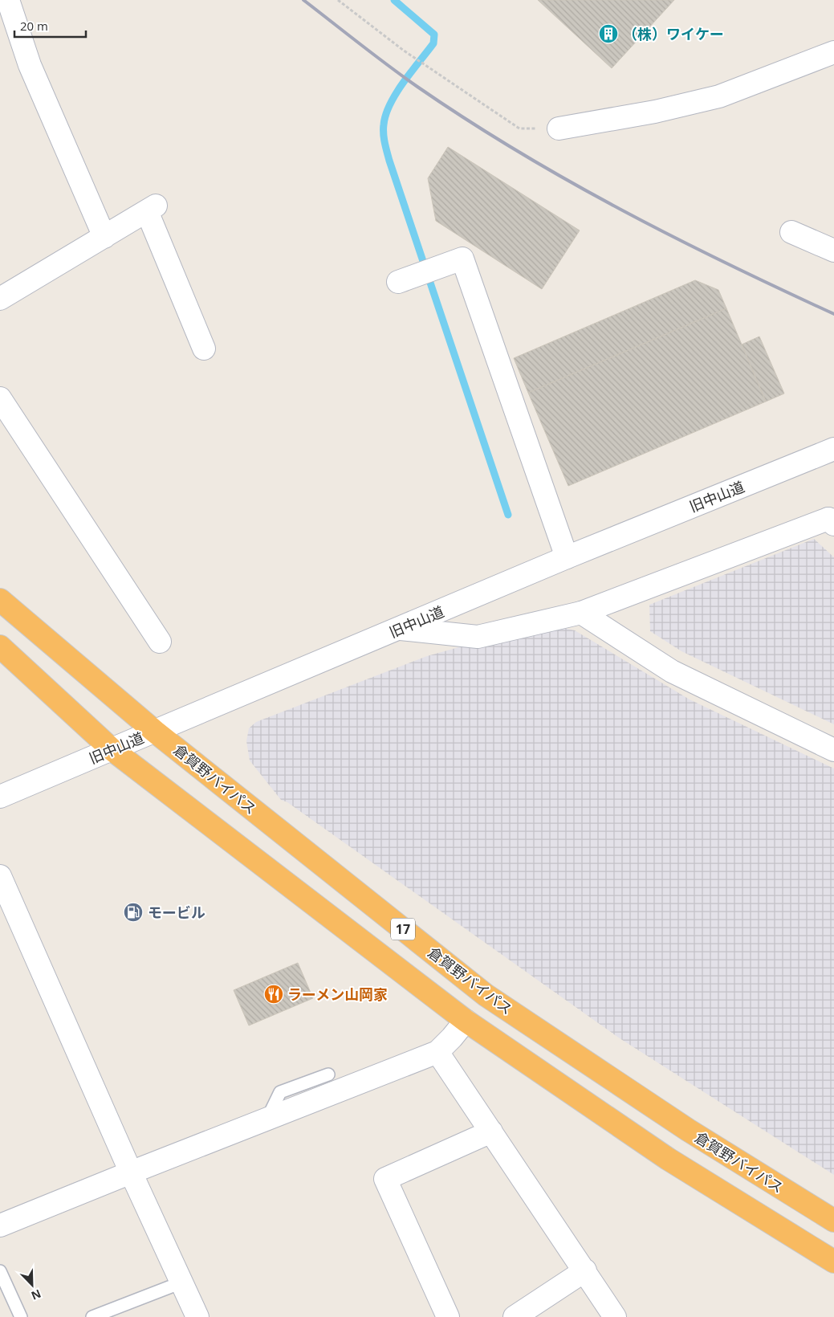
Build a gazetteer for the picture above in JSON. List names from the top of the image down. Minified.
{"streets":{"highway":["倉賀野バイパス","17"],"street":["旧中山道"]},"crossings":[["旧中山道","倉賀野バイパス"],["旧中山道","17"]],"places":{"building":["（株）ワイケー"],"fuel station":["モービル"],"restaurant":["ラーメン山岡家"]},"scale_bar":"20 m","north":"bottom right"}
